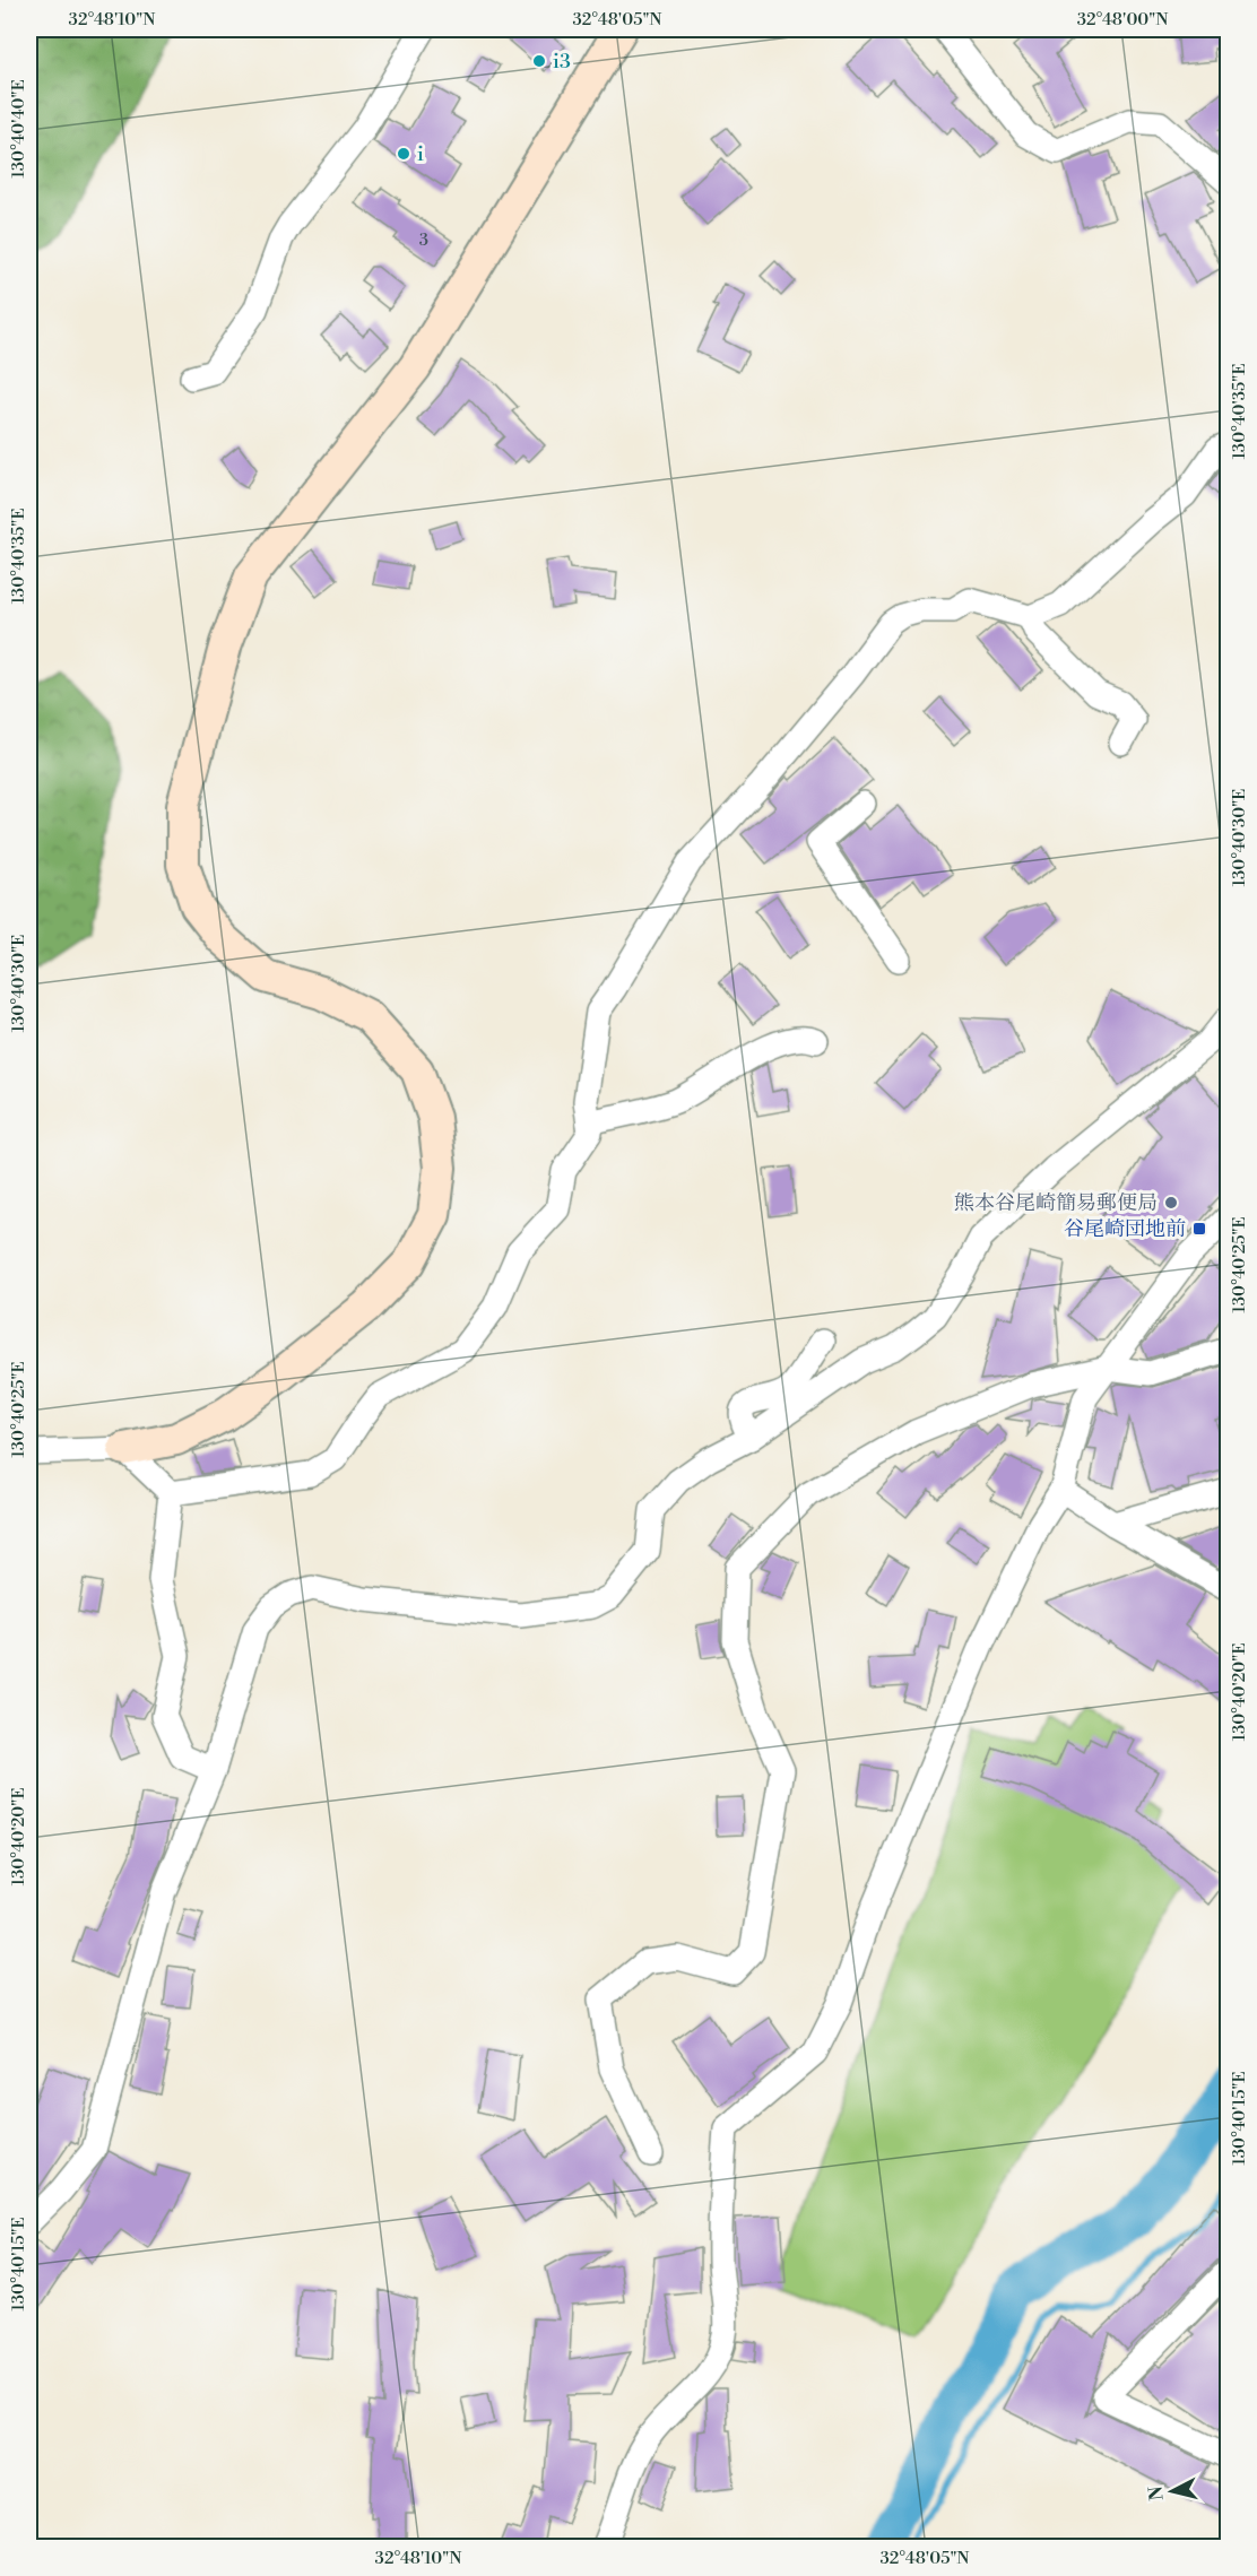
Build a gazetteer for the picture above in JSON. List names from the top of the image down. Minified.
{"places":{"other":["i3","i","熊本谷尾崎簡易郵便局"],"transit":["谷尾崎団地前"]},"house_numbers":["3"],"north":"left","coordinates":["32°48'10\"N","32°48'05\"N","32°48'00\"N","130°40'40\"E","130°40'35\"E","130°40'30\"E","130°40'25\"E","130°40'20\"E","130°40'15\"E"]}
